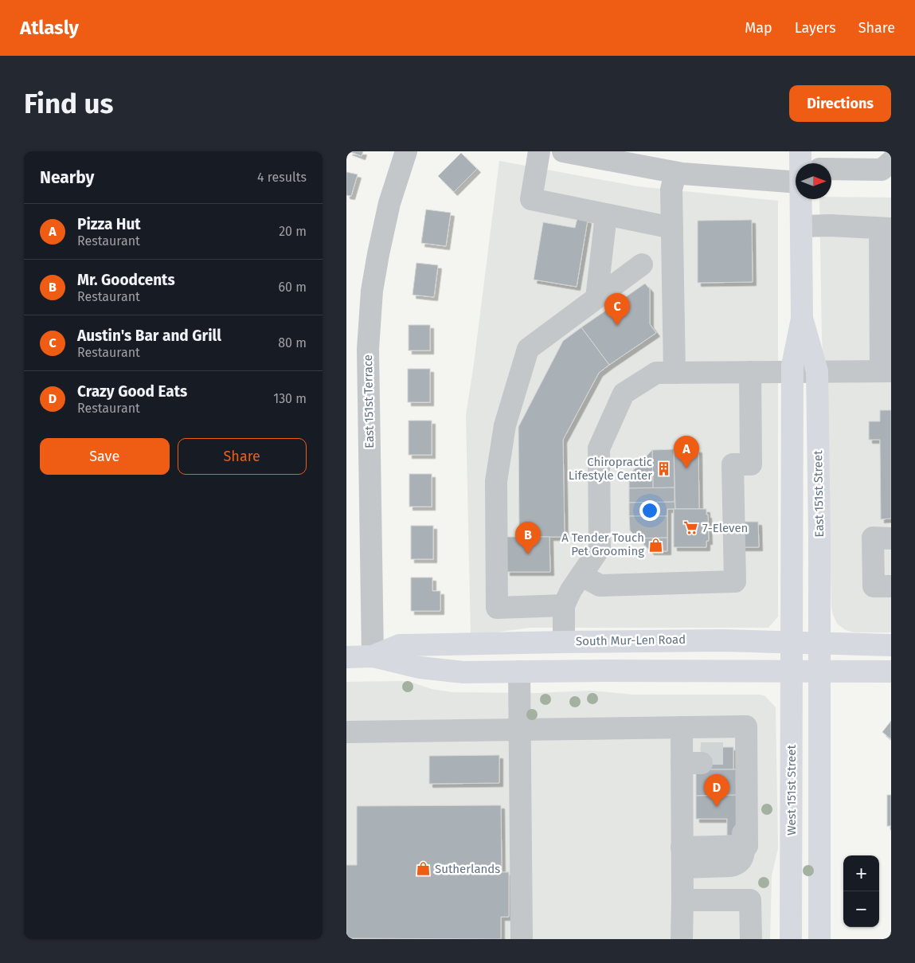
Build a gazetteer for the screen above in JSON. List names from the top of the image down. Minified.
{"streets":{"main road":["East 151st Street","South Mur-Len Road","West 151st Street"],"street":["East 151st Terrace"]},"crossings":[["East 151st Terrace","South Mur-Len Road"],["East 151st Street","South Mur-Len Road"],["East 151st Street","West 151st Street"],["South Mur-Len Road","West 151st Street"]],"places":{"building":["Chiropractic Lifestyle Center"],"supermarket":["7-Eleven"],"shop":["A Tender Touch Pet Grooming","Sutherlands"]},"north":"right","page":{"header":"Atlasly","nav":["Map","Layers","Share"],"buttons":["Directions",["Save","Share"]],"title":"Find us","heading":["Nearby","4 results"],"list":[{"mark":"A","name":"Pizza Hut","note":"Restaurant","value":"20 m"},{"mark":"B","name":"Mr. Goodcents","note":"Restaurant","value":"60 m"},{"mark":"C","name":"Austin's Bar and Grill","note":"Restaurant","value":"80 m"},{"mark":"D","name":"Crazy Good Eats","note":"Restaurant","value":"130 m"}],"pins":["C","A","B","D"],"map_buttons":["+","−"]}}
